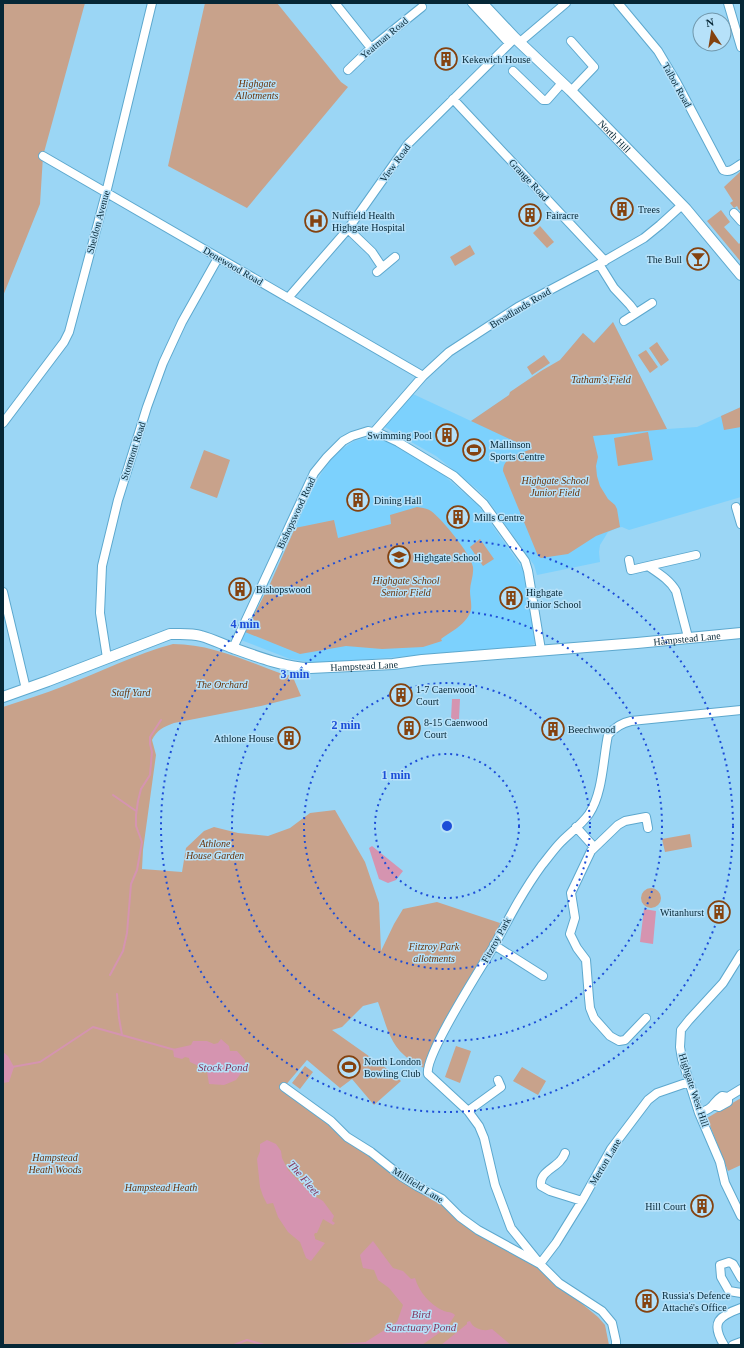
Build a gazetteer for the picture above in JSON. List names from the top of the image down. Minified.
{"streets":{"main road":["North Hill","Hampstead Lane"],"street":["Yeatman Road","Talbot Road","View Road","Grange Road","Sheldon Avenue","Denewood Road","Broadlands Road","Stormont Road","Bishopswood Road","Fitzroy Park","Highgate West Hill","Merton Lane","Millfield Lane"]},"crossings":[["North Hill","View Road"],["North Hill","Broadlands Road"],["View Road","Grange Road"],["View Road","Denewood Road"],["Grange Road","Broadlands Road"],["Sheldon Avenue","Denewood Road"],["Denewood Road","Broadlands Road"],["Denewood Road","Stormont Road"],["Broadlands Road","Bishopswood Road"],["Stormont Road","Hampstead Lane"],["Bishopswood Road","Hampstead Lane"],["Fitzroy Park","Merton Lane"],["Fitzroy Park","Millfield Lane"],["Highgate West Hill","Merton Lane"],["Merton Lane","Millfield Lane"]],"water":["Stock Pond","The Fleet","Bird Sanctuary Pond"],"parks":["Highgate Allotments","Tatham's Field","Highgate School Junior Field","Highgate School Senior Field","The Orchard","Staff Yard","Athlone House Garden","Fitzroy Park allotments","Hampstead Heath Woods","Hampstead Heath"],"places":{"building":["Kekewich House","Trees","Fairacre","Swimming Pool","Dining Hall","Mills Centre","Bishopswood","Highgate Junior School","1-7 Caenwood Court","8-15 Caenwood Court","Beechwood","Athlone House","Witanhurst","Hill Court","Russia's Defence Attaché's Office"],"hospital":["Nuffield Health Highgate Hospital"],"bar":["The Bull"],"sports":["Mallinson Sports Centre","North London Bowling Club"],"school or university":["Highgate School"]},"north":"top","rings":["4 min","3 min","2 min","1 min"]}
